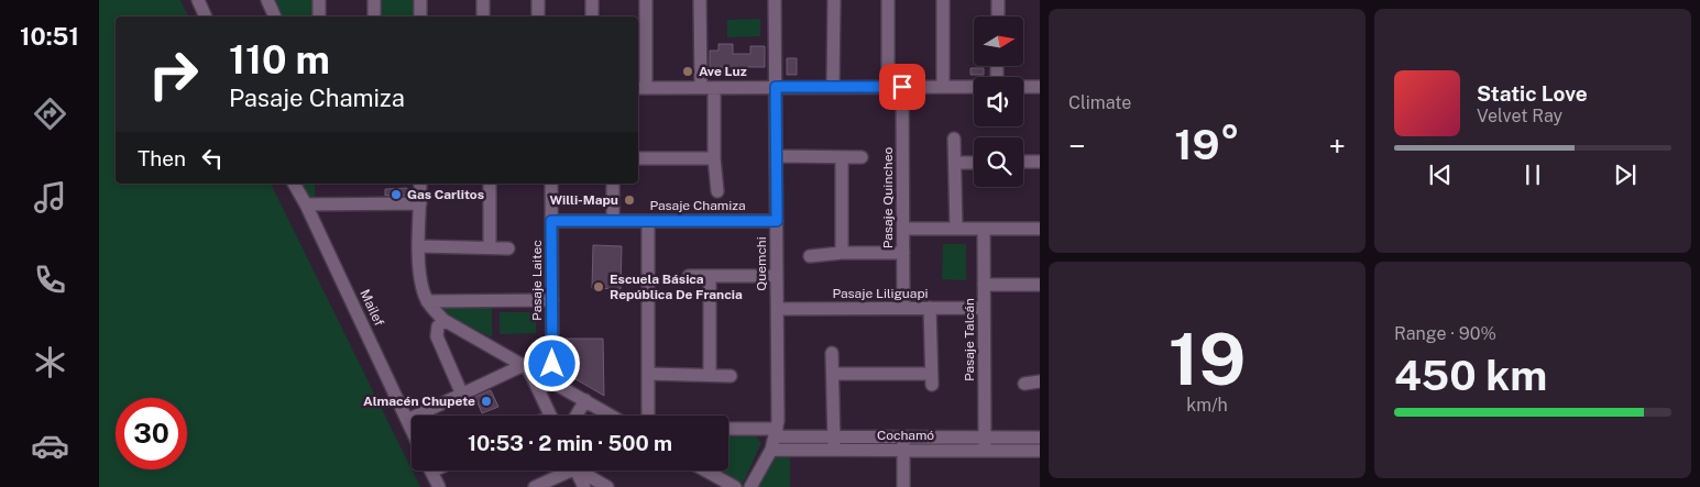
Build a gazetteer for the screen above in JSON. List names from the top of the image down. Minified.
{"streets":{"street":["Pasaje Quincheo","Pasaje Chamiza","Quemchi","Pasaje Laitec","Pasaje Liliguapi","Mailef","Pasaje Talcán","Cochamó"]},"crossings":[["Pasaje Quincheo","Pasaje Liliguapi"],["Pasaje Chamiza","Quemchi"],["Pasaje Chamiza","Pasaje Laitec"],["Quemchi","Pasaje Liliguapi"],["Quemchi","Cochamó"],["Pasaje Liliguapi","Pasaje Talcán"],["Pasaje Talcán","Cochamó"]],"places":["Ave Luz","Gas Carlitos","Willi-Mapu","Escuela Básica República De Francia","Almacén Chupete"],"north":"right","page":{"tabs":"10:51","tile":["Climate",["19","km/h"],["Range · 90%","450 km"]],"turn":["110 m","Pasaje Chamiza"],"song":["Static Love","Velvet Ray"],"heat":["−","19°","+"],"then":"Then","limit":"30","trip":"10:53 · 2 min · 500 m"}}
